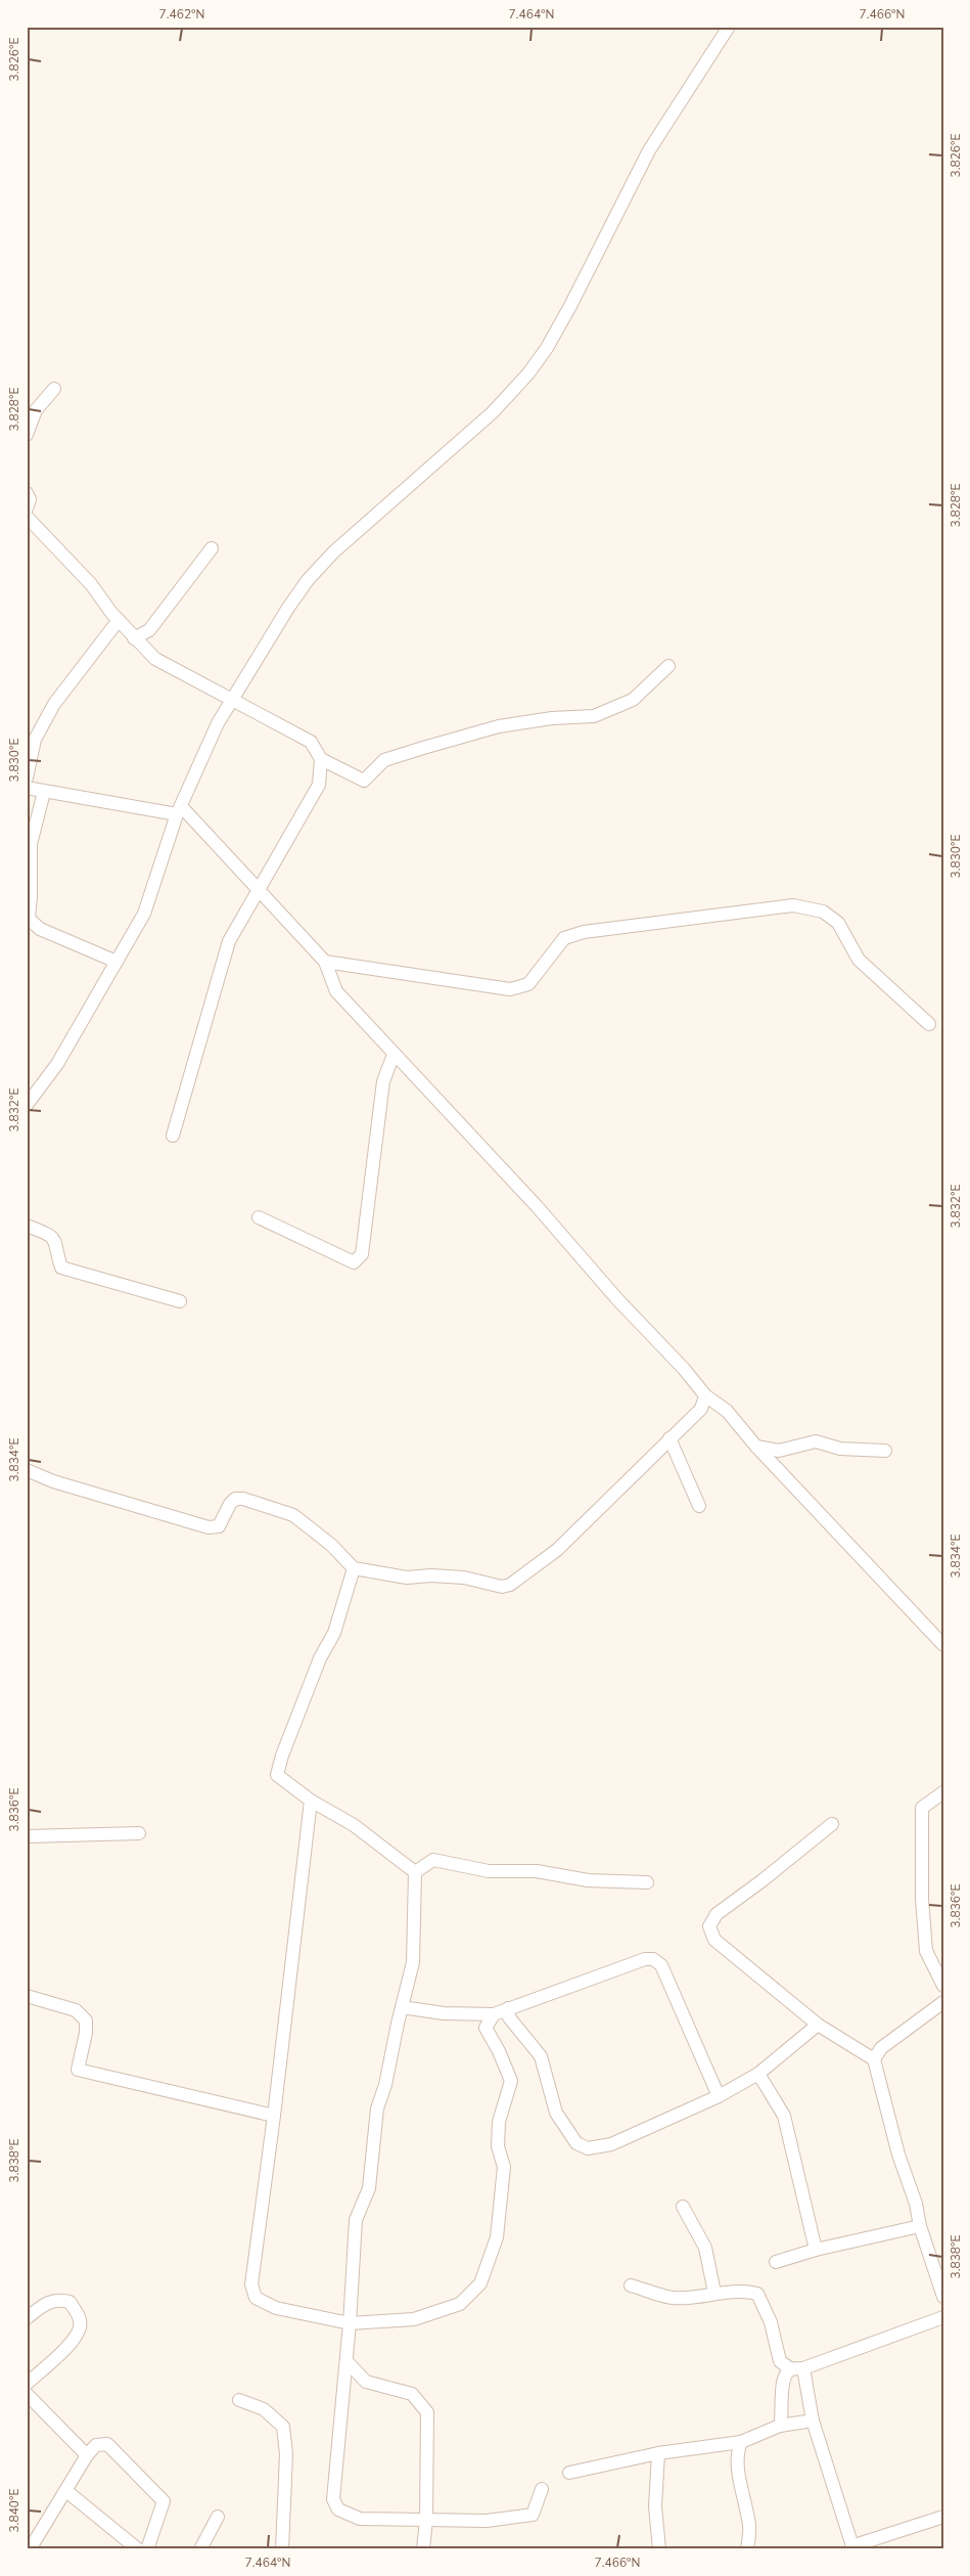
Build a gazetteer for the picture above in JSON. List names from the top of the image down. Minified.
{"coordinates":["7.462°N","7.464°N","7.466°N","3.826°E","3.828°E","3.830°E","3.832°E","3.834°E","3.836°E","3.838°E","3.840°E"]}
